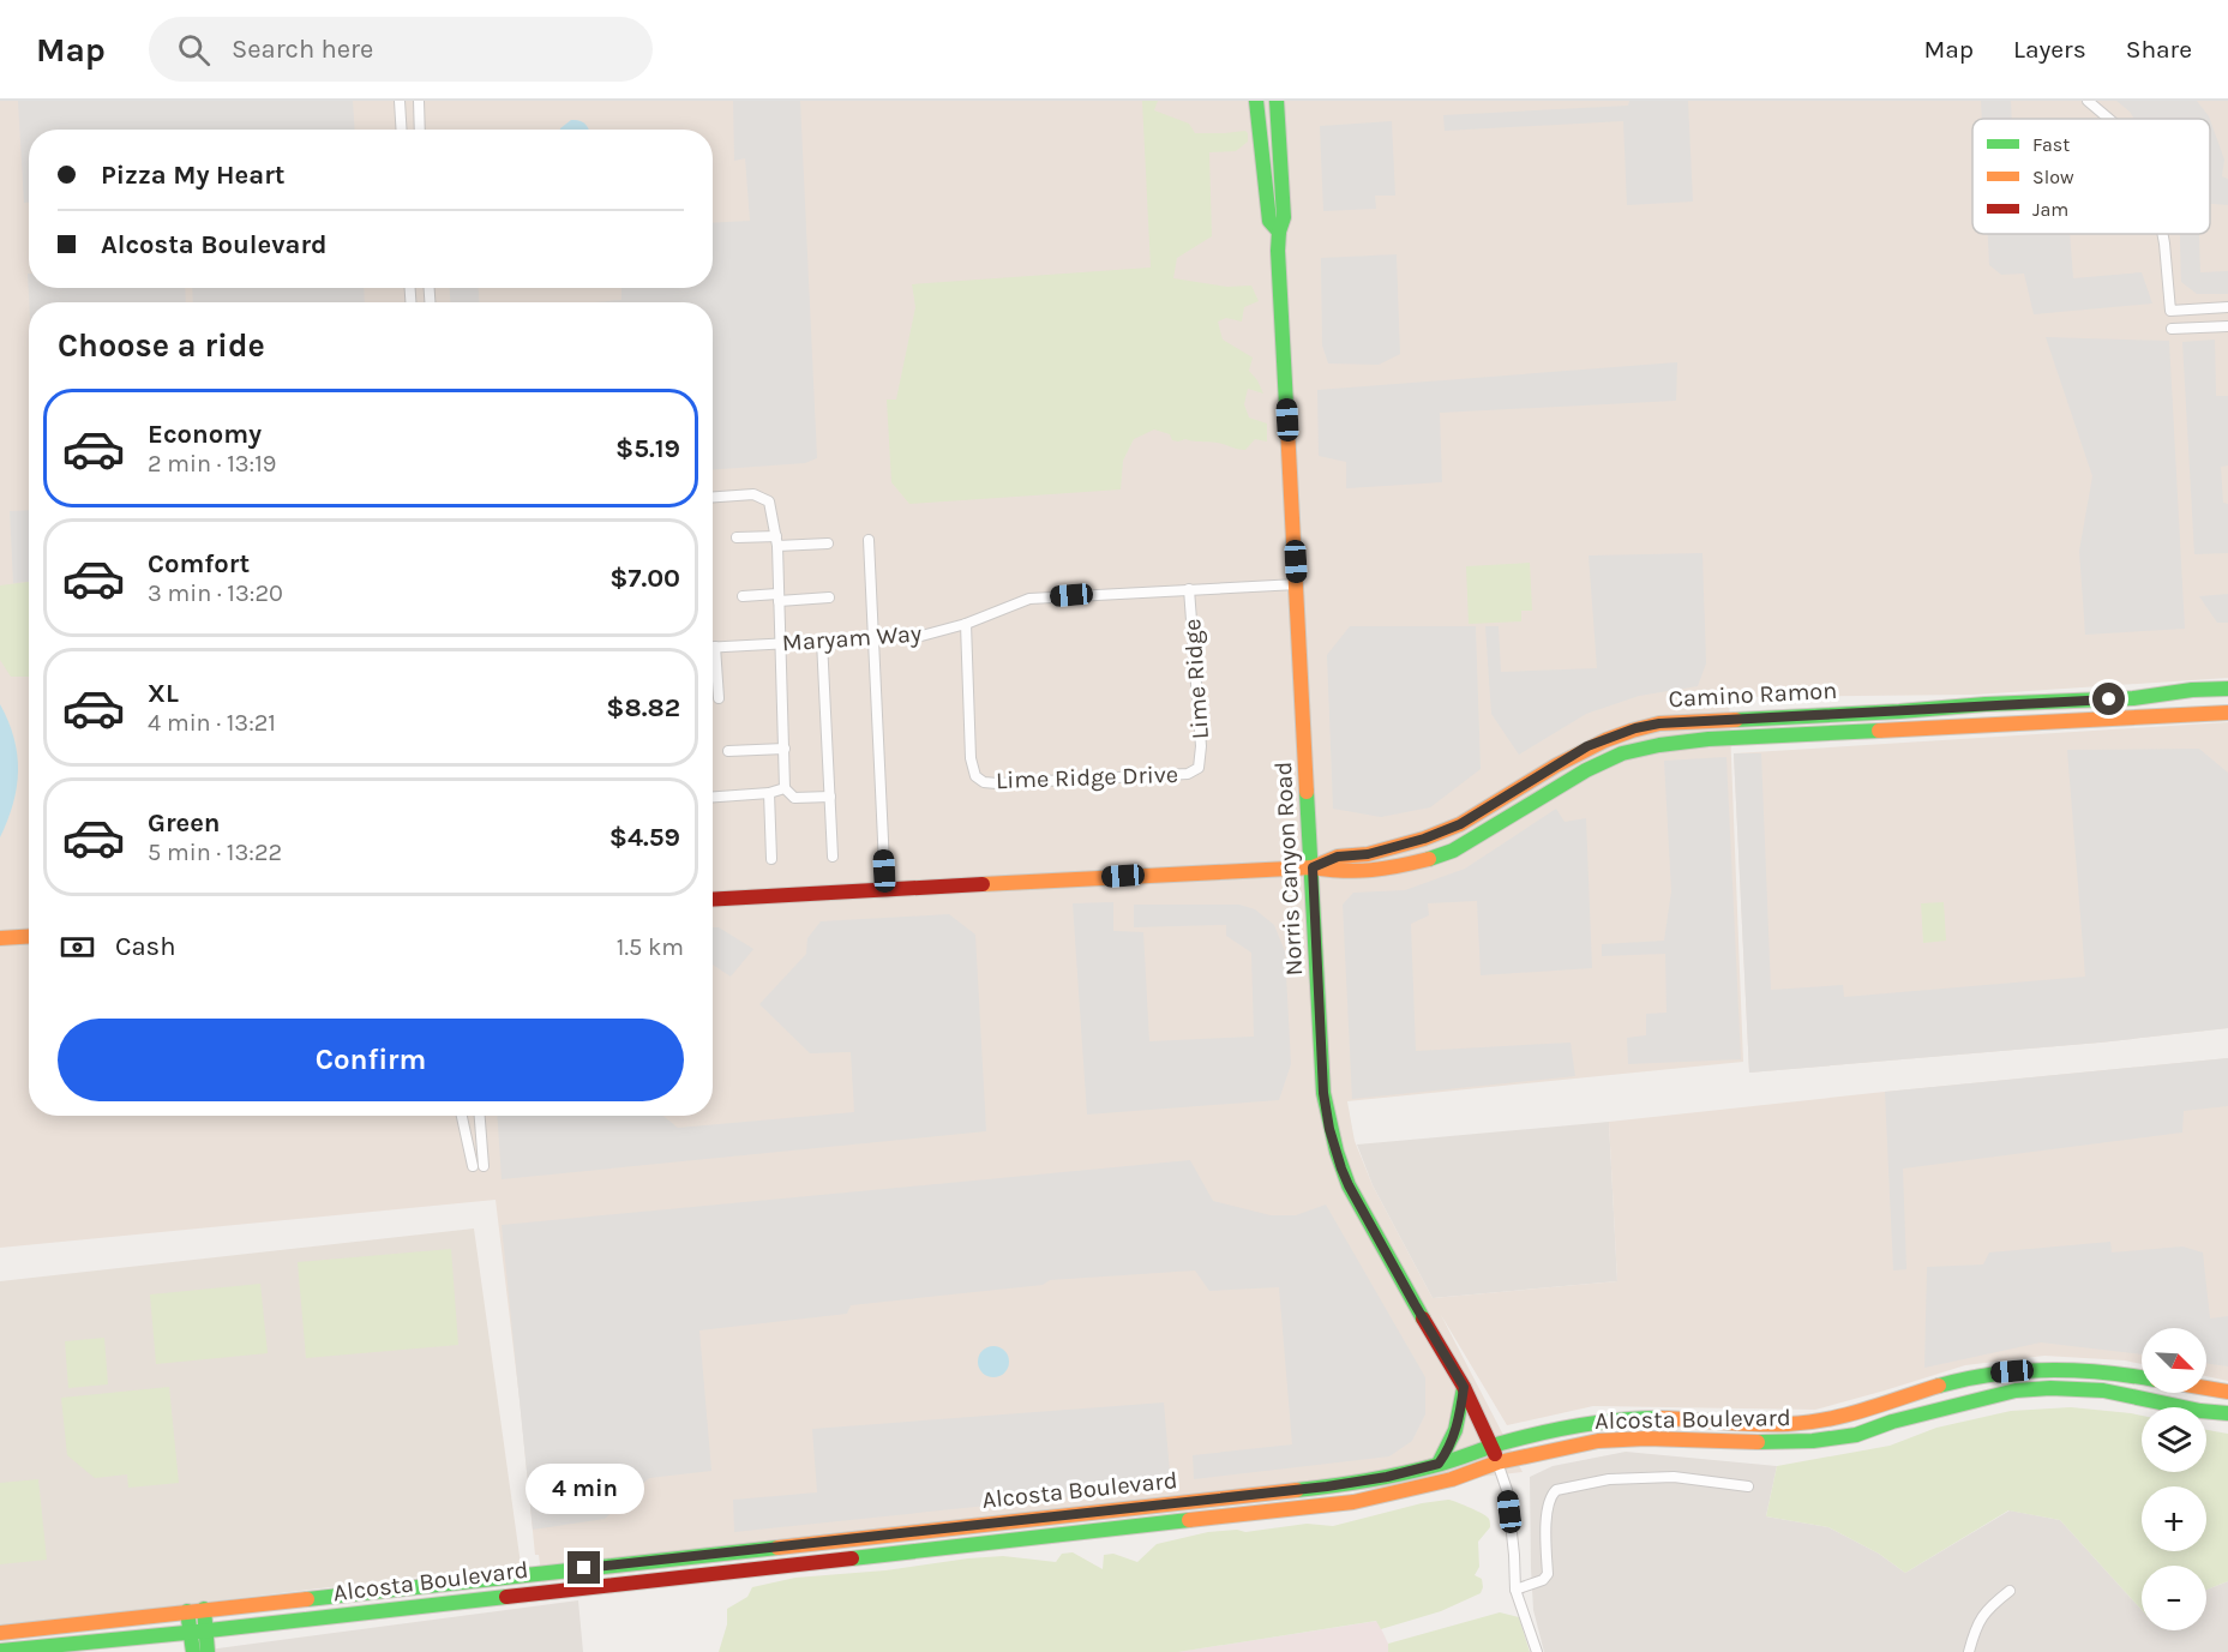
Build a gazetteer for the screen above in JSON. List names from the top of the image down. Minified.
{"streets":{"main road":["Camino Ramon","Norris Canyon Road","Alcosta Boulevard"],"street":["Maryam Way","Lime Ridge","Lime Ridge Drive"]},"crossings":[["Maryam Way","Lime Ridge"],["Maryam Way","Lime Ridge Drive"],["Maryam Way","Norris Canyon Road"],["Lime Ridge","Lime Ridge Drive"],["Camino Ramon","Norris Canyon Road"],["Norris Canyon Road","Alcosta Boulevard"]],"legend":["Fast","Slow","Jam"],"north":"bottom right","page":{"header":"Map","search":"Search here","nav":["Map","Layers","Share"],"banner":["Pizza My Heart","Alcosta Boulevard"],"heading":"Choose a ride","list":[{"name":"Economy","note":"2 min · 13:19","value":"$5.19"},{"name":"Comfort","note":"3 min · 13:20","value":"$7.00"},{"name":"XL","note":"4 min · 13:21","value":"$8.82"},{"name":"Green","note":"5 min · 13:22","value":"$4.59"}],"pay":["Cash","1.5 km"],"buttons":"Confirm","map_buttons":["+","−"],"bubble":"4 min"}}
